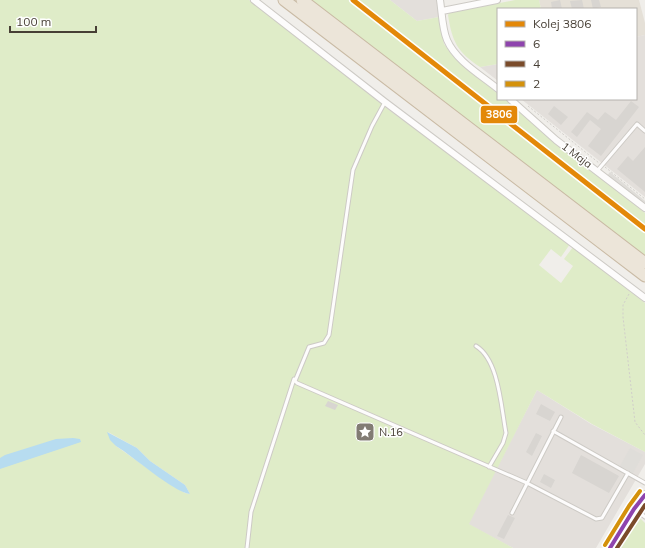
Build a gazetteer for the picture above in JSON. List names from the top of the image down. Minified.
{"streets":{"street":["1 Maja"]},"places":{"place":["N.16"]},"lines":["rail line 3806","transit line 2","transit line 6","transit line 4"],"legend":["Kolej 3806","6","4","2"],"scale_bar":"100 m"}
